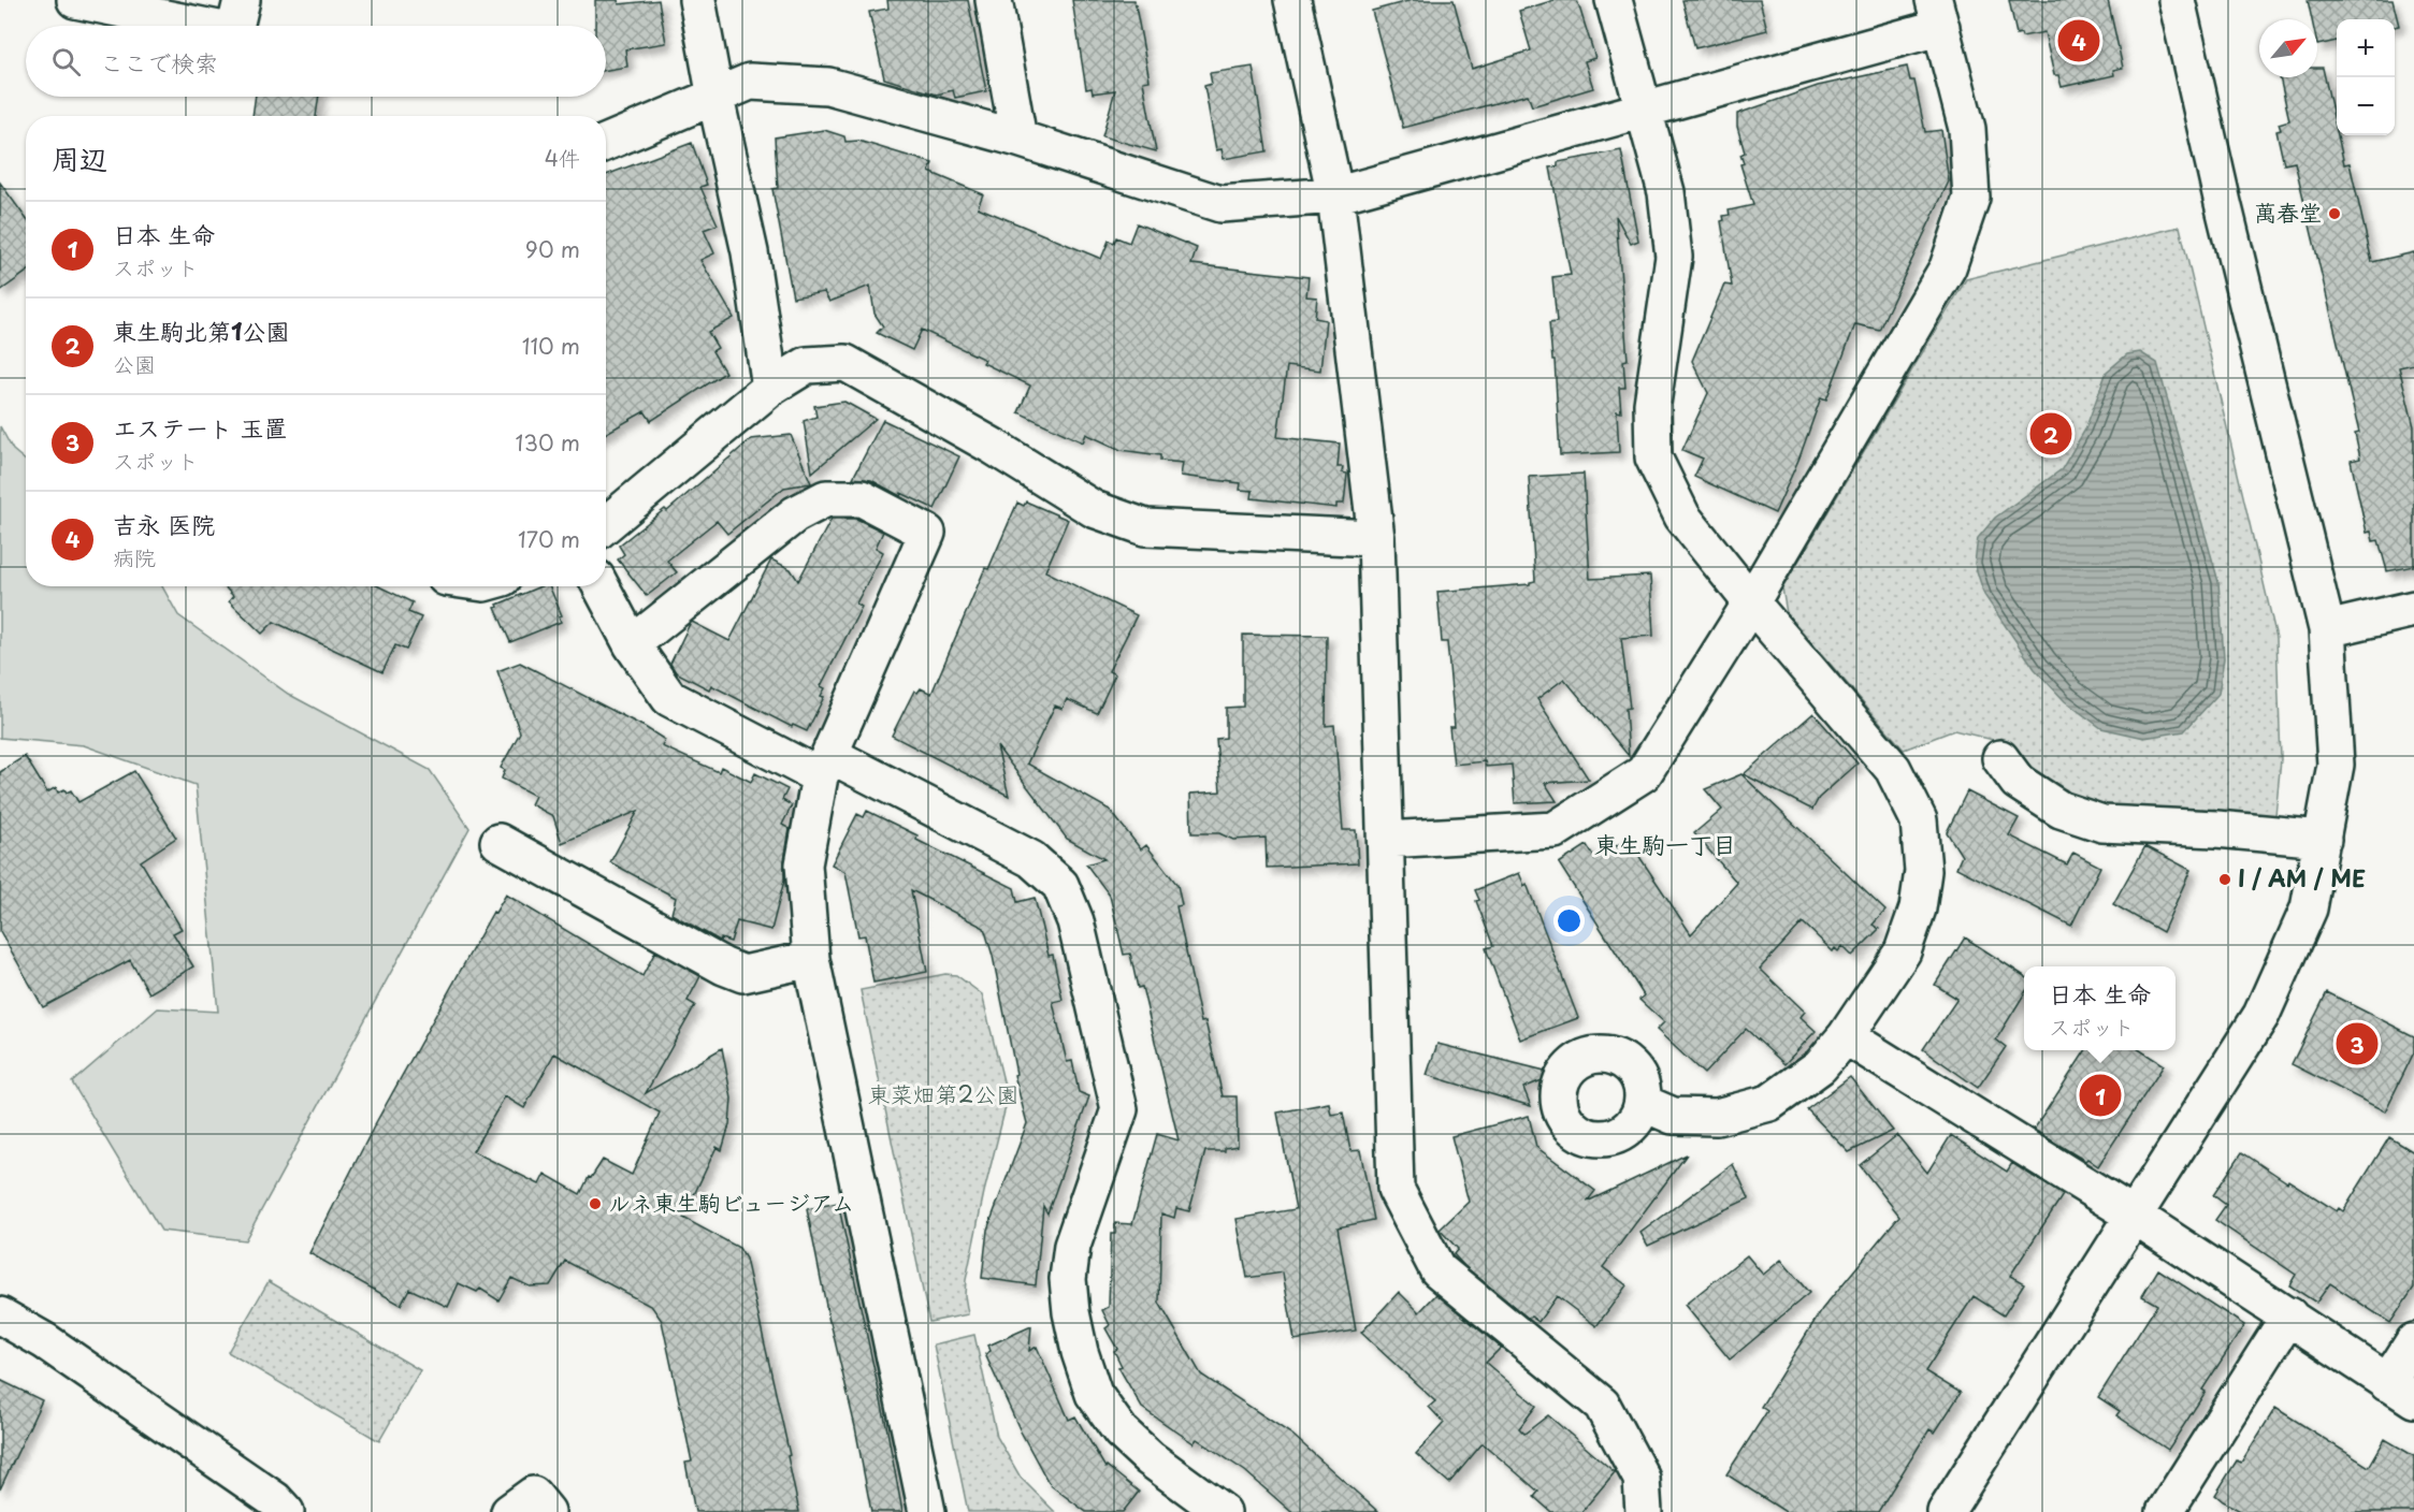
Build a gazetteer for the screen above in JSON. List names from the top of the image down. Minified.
{"districts":["東生駒一丁目"],"parks":["東菜畑第2公園"],"places":["萬春堂","I / AM / ME","ルネ東生駒ビュージアム"],"north":"top right","page":{"pins":["4","2","3","1"],"map_buttons":["+","−"],"search":"ここで検索","heading":["周辺","4件"],"list":[{"mark":"1","name":"日本 生命","note":"スポット","value":"90 m"},{"mark":"2","name":"東生駒北第1公園","note":"公園","value":"110 m"},{"mark":"3","name":"エステート 玉置","note":"スポット","value":"130 m"},{"mark":"4","name":"吉永 医院","note":"病院","value":"170 m"}],"popup":["日本 生命","スポット"]}}
